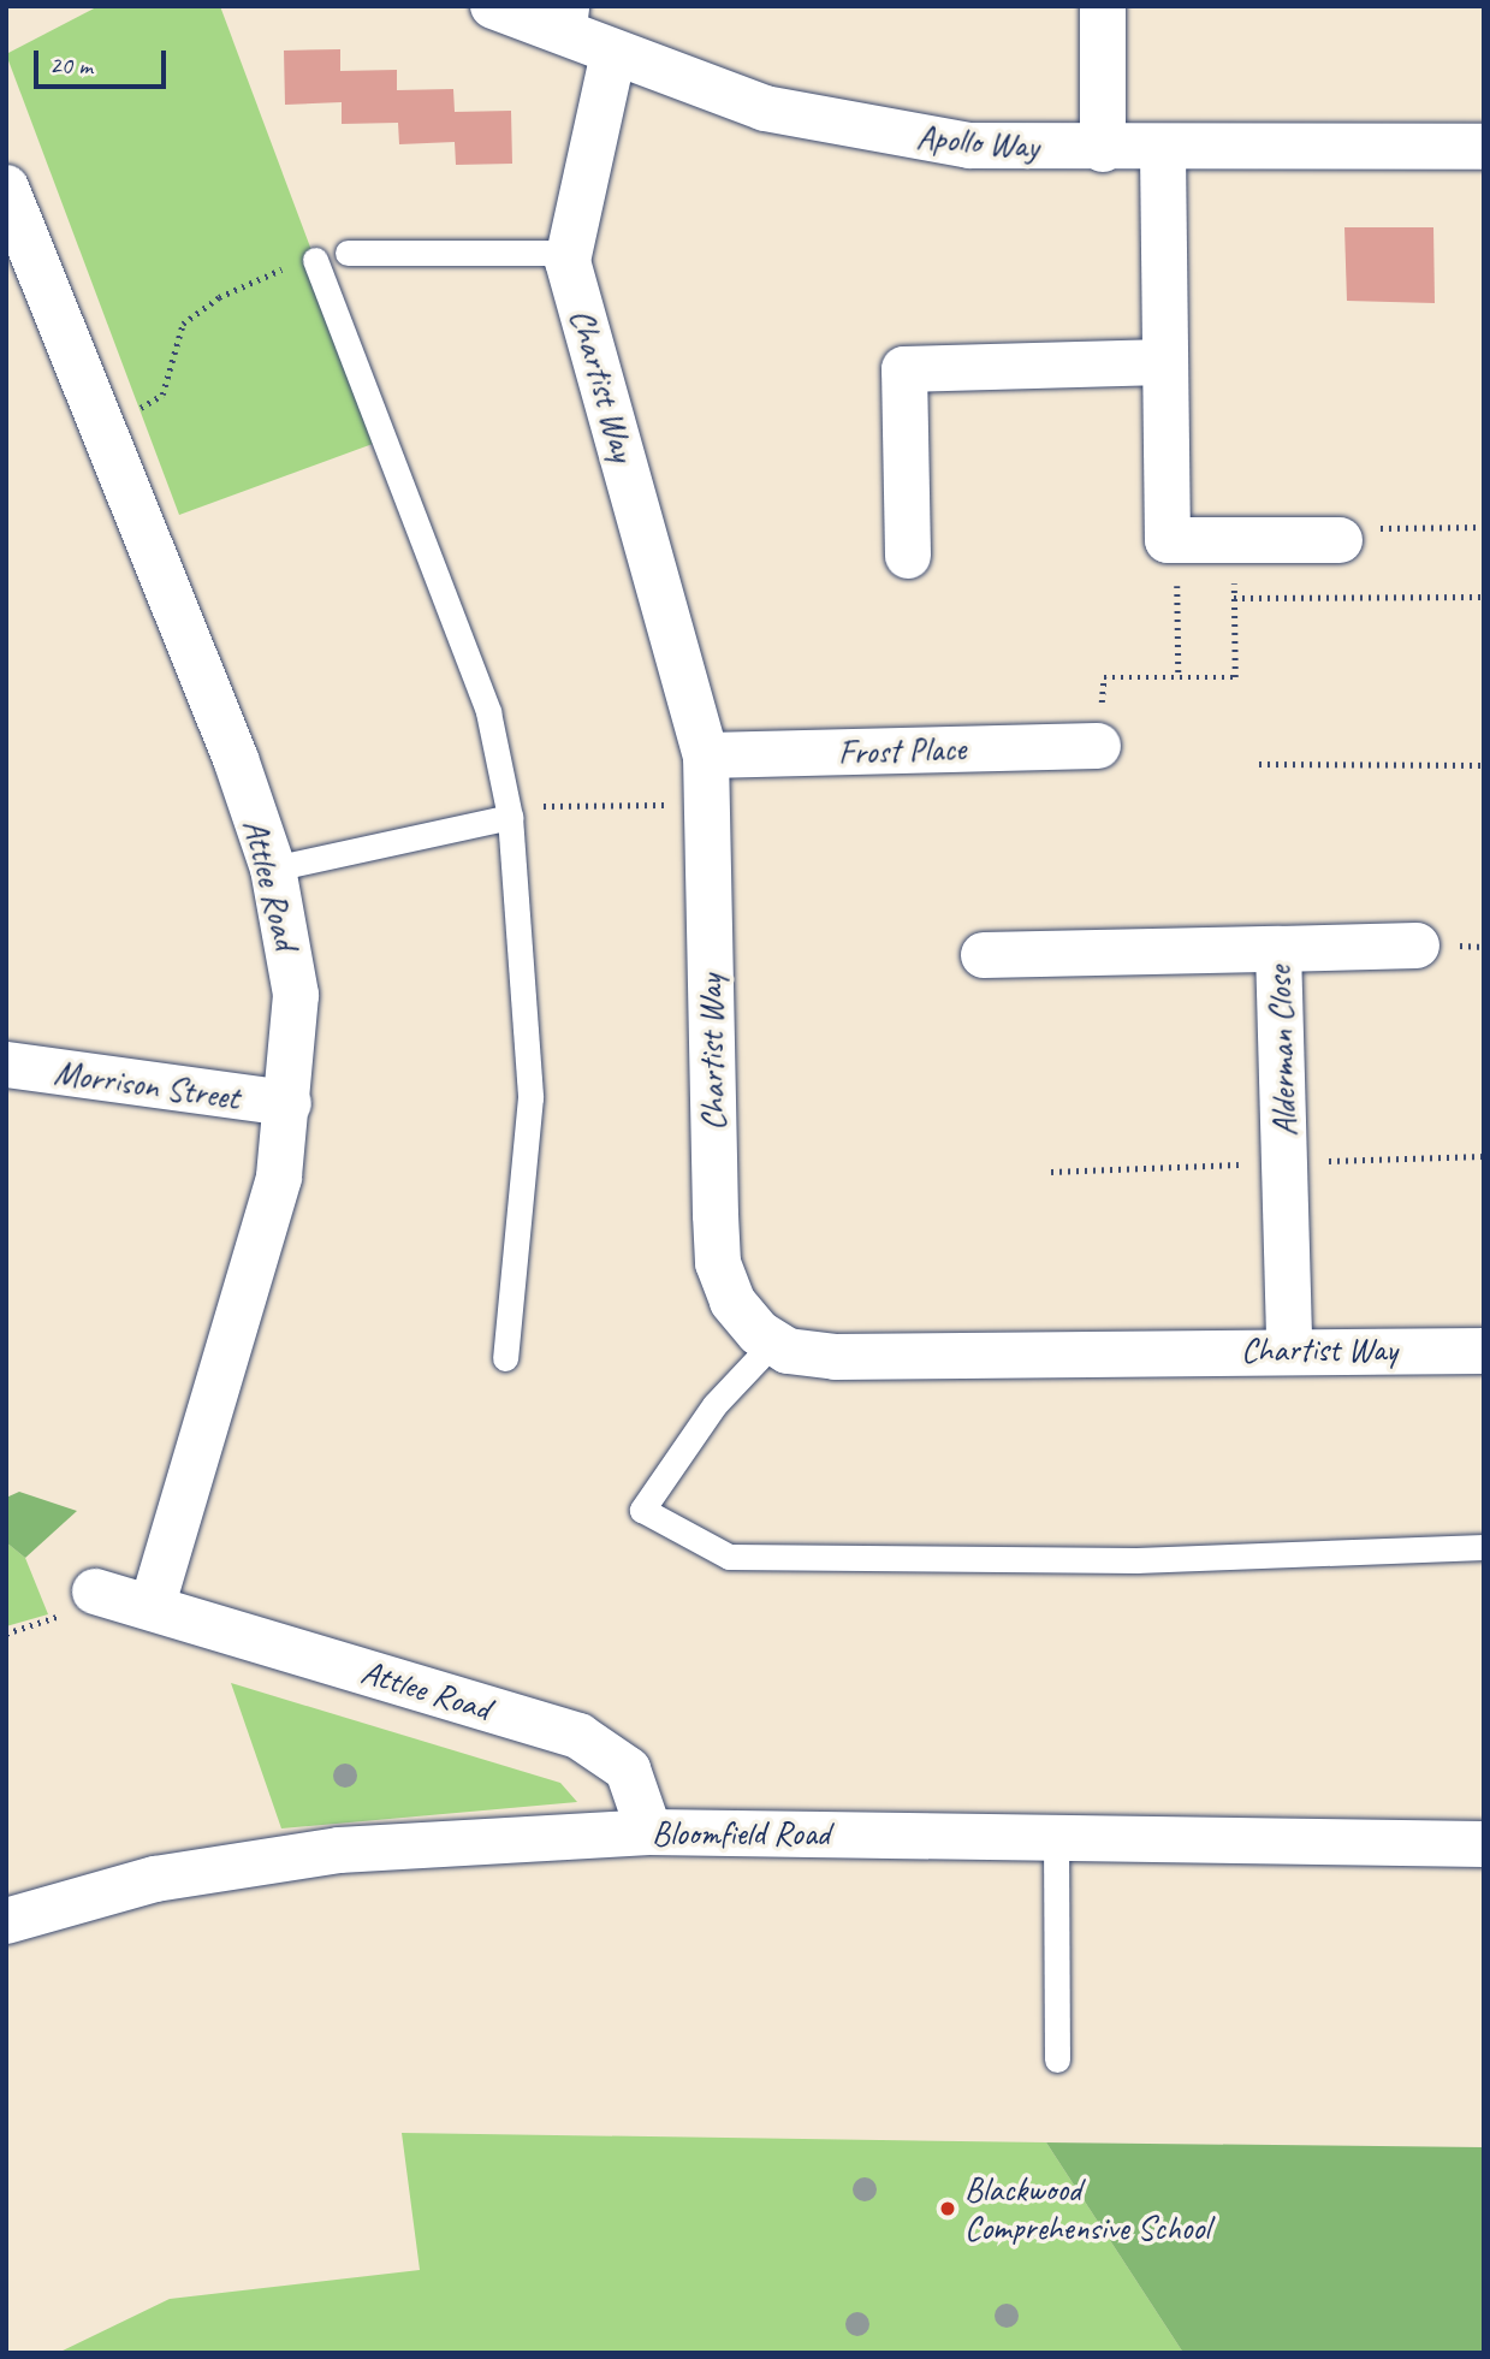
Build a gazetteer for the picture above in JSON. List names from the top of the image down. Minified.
{"streets":{"street":["Apollo Way","Chartist Way","Frost Place","Attlee Road","Alderman Close","Morrison Street","Bloomfield Road"]},"crossings":[["Apollo Way","Chartist Way"],["Chartist Way","Frost Place"],["Chartist Way","Alderman Close"],["Attlee Road","Morrison Street"],["Attlee Road","Bloomfield Road"]],"places":["Blackwood Comprehensive School"],"scale_bar":"20 m"}
